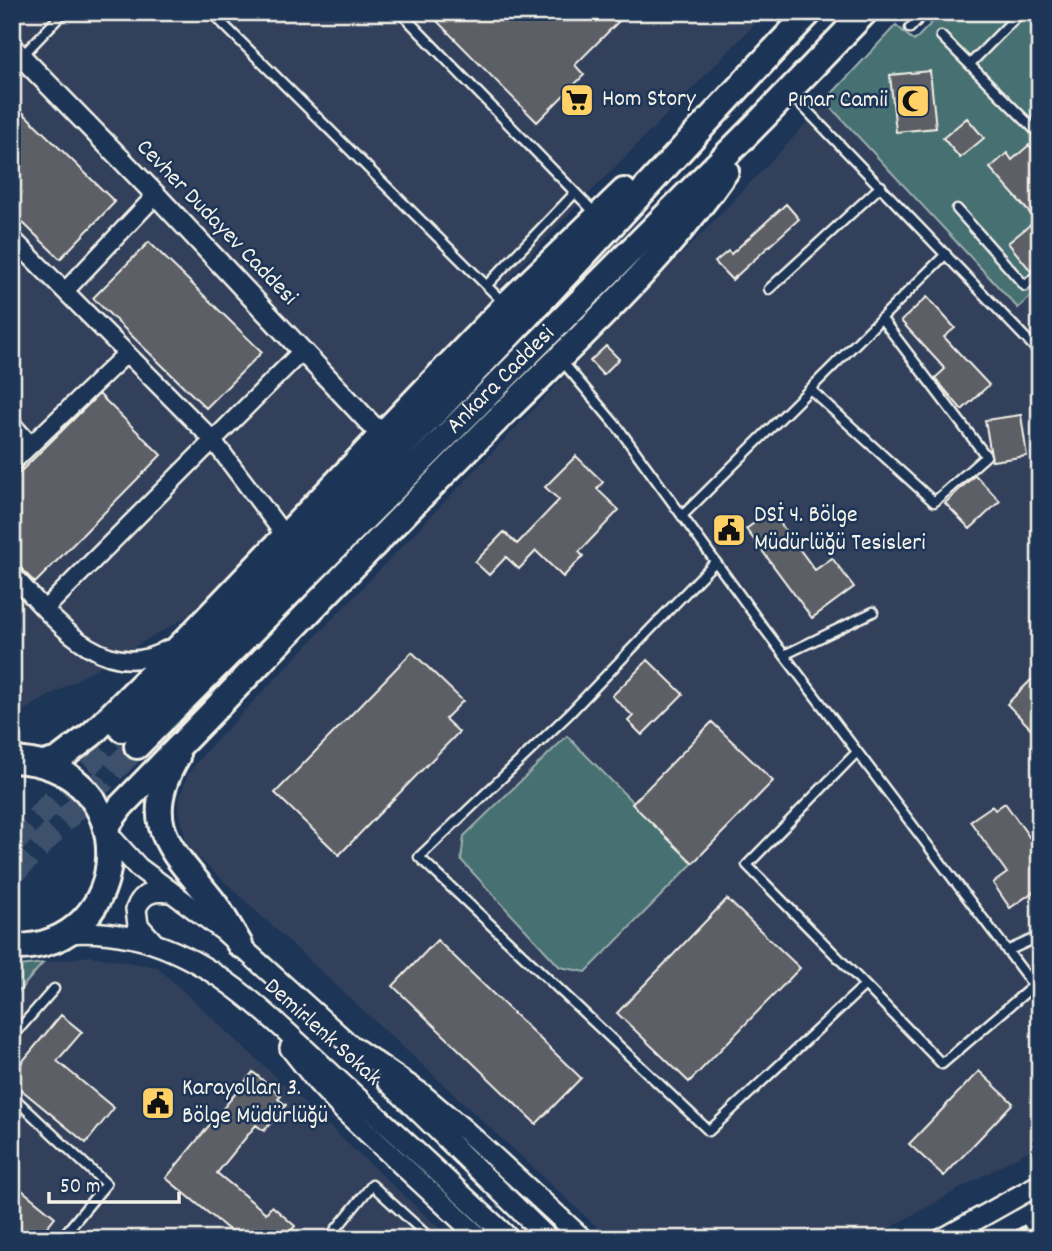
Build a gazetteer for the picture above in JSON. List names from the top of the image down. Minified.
{"streets":{"main road":["Ankara Caddesi"],"street":["Cevher Dudayev Caddesi","Demirlenk Sokak"]},"places":{"supermarket":["Hom Story"],"mosque":["Pınar Camii"],"public building":["DSİ 4. Bölge Müdürlüğü Tesisleri","Karayolları 3. Bölge Müdürlüğü"]},"scale_bar":"50 m"}
